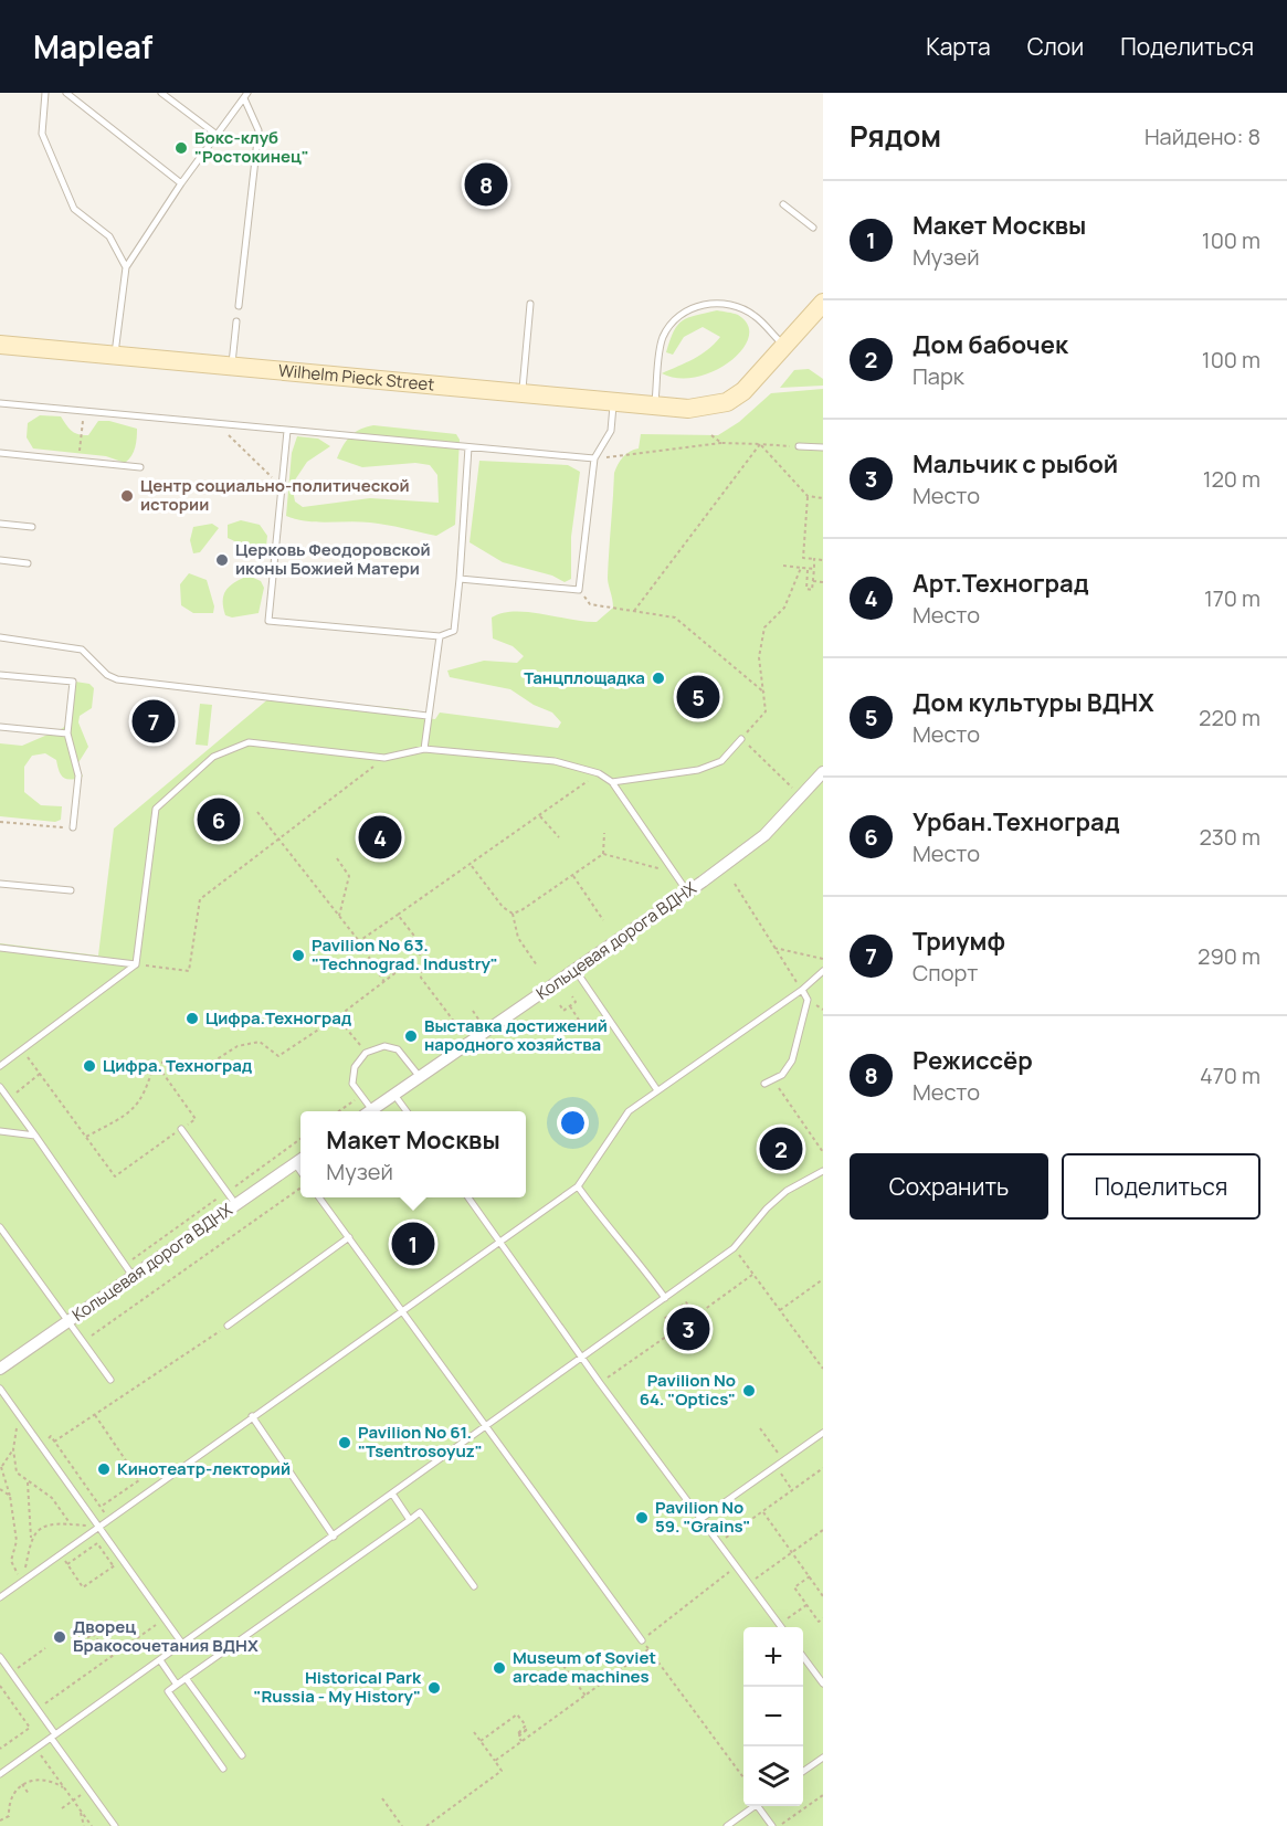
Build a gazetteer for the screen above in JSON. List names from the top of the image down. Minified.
{"streets":{"main road":["Wilhelm Pieck Street"],"street":["Кольцевая дорога ВДНХ"]},"places":["Бокс-клуб \"Ростокинец\"","Центр социально-политической истории","Церковь Феодоровской иконы Божией Матери","Танцплощадка","Pavilion No 63. \"Technograd. Industry\"","Цифра.Техноград","Выставка достижений народного хозяйства","Цифра. Техноград","Pavilion No 64. \"Optics\"","Pavilion No 61. \"Tsentrosoyuz\"","Кинотеатр-лекторий","Pavilion No 59. \"Grains\"","Дворец Бракосочетания ВДНХ","Museum of Soviet arcade machines","Historical Park \"Russia - My History\""],"page":{"header":"Mapleaf","nav":["Карта","Слои","Поделиться"],"heading":["Рядом","Найдено: 8"],"pins":["8","5","7","6","4","2","1","3"],"list":[{"mark":"1","name":"Макет Москвы","note":"Музей","value":"100 m"},{"mark":"2","name":"Дом бабочек","note":"Парк","value":"100 m"},{"mark":"3","name":"Мальчик с рыбой","note":"Место","value":"120 m"},{"mark":"4","name":"Арт.Техноград","note":"Место","value":"170 m"},{"mark":"5","name":"Дом культуры ВДНХ","note":"Место","value":"220 m"},{"mark":"6","name":"Урбан.Техноград","note":"Место","value":"230 m"},{"mark":"7","name":"Триумф","note":"Спорт","value":"290 m"},{"mark":"8","name":"Режиссёр","note":"Место","value":"470 m"}],"popup":["Макет Москвы","Музей"],"buttons":["Сохранить","Поделиться"],"map_buttons":["+","−"]}}
